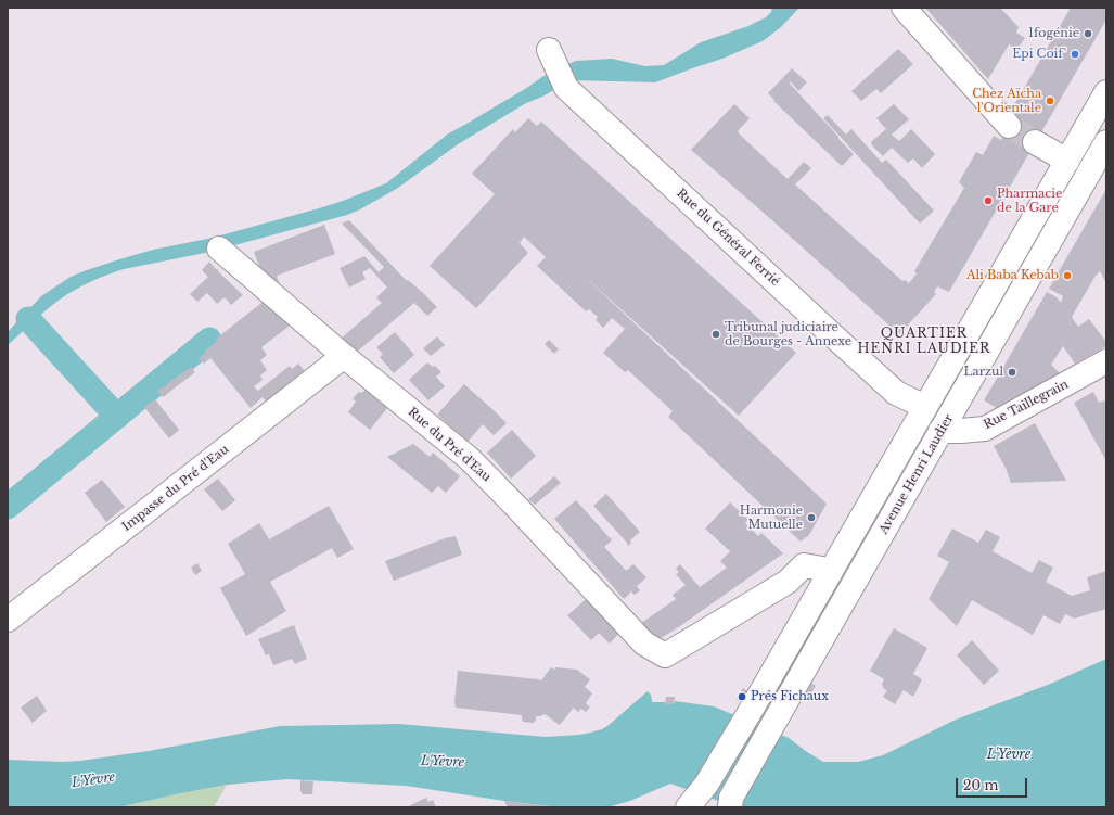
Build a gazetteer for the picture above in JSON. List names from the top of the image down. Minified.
{"streets":{"street":["Rue du Général Ferrié","Rue Taillegrain","Rue du Pré d'Eau","Avenue Henri Laudier","Impasse du Pré d'Eau"]},"crossings":[["Rue Taillegrain","Avenue Henri Laudier"],["Rue du Pré d'Eau","Impasse du Pré d'Eau"]],"districts":["QUARTIER HENRI LAUDIER"],"water":["L'Yèvre"],"places":["1fogénie","Epi Coif'","Chez Aïcha l'Orientale","Pharmacie de la Gare","Ali Baba Kebab","Tribunal judiciaire de Bourges - Annexe","Larzul","Harmonie Mutuelle","Prés Fichaux"],"scale_bar":"20 m"}
